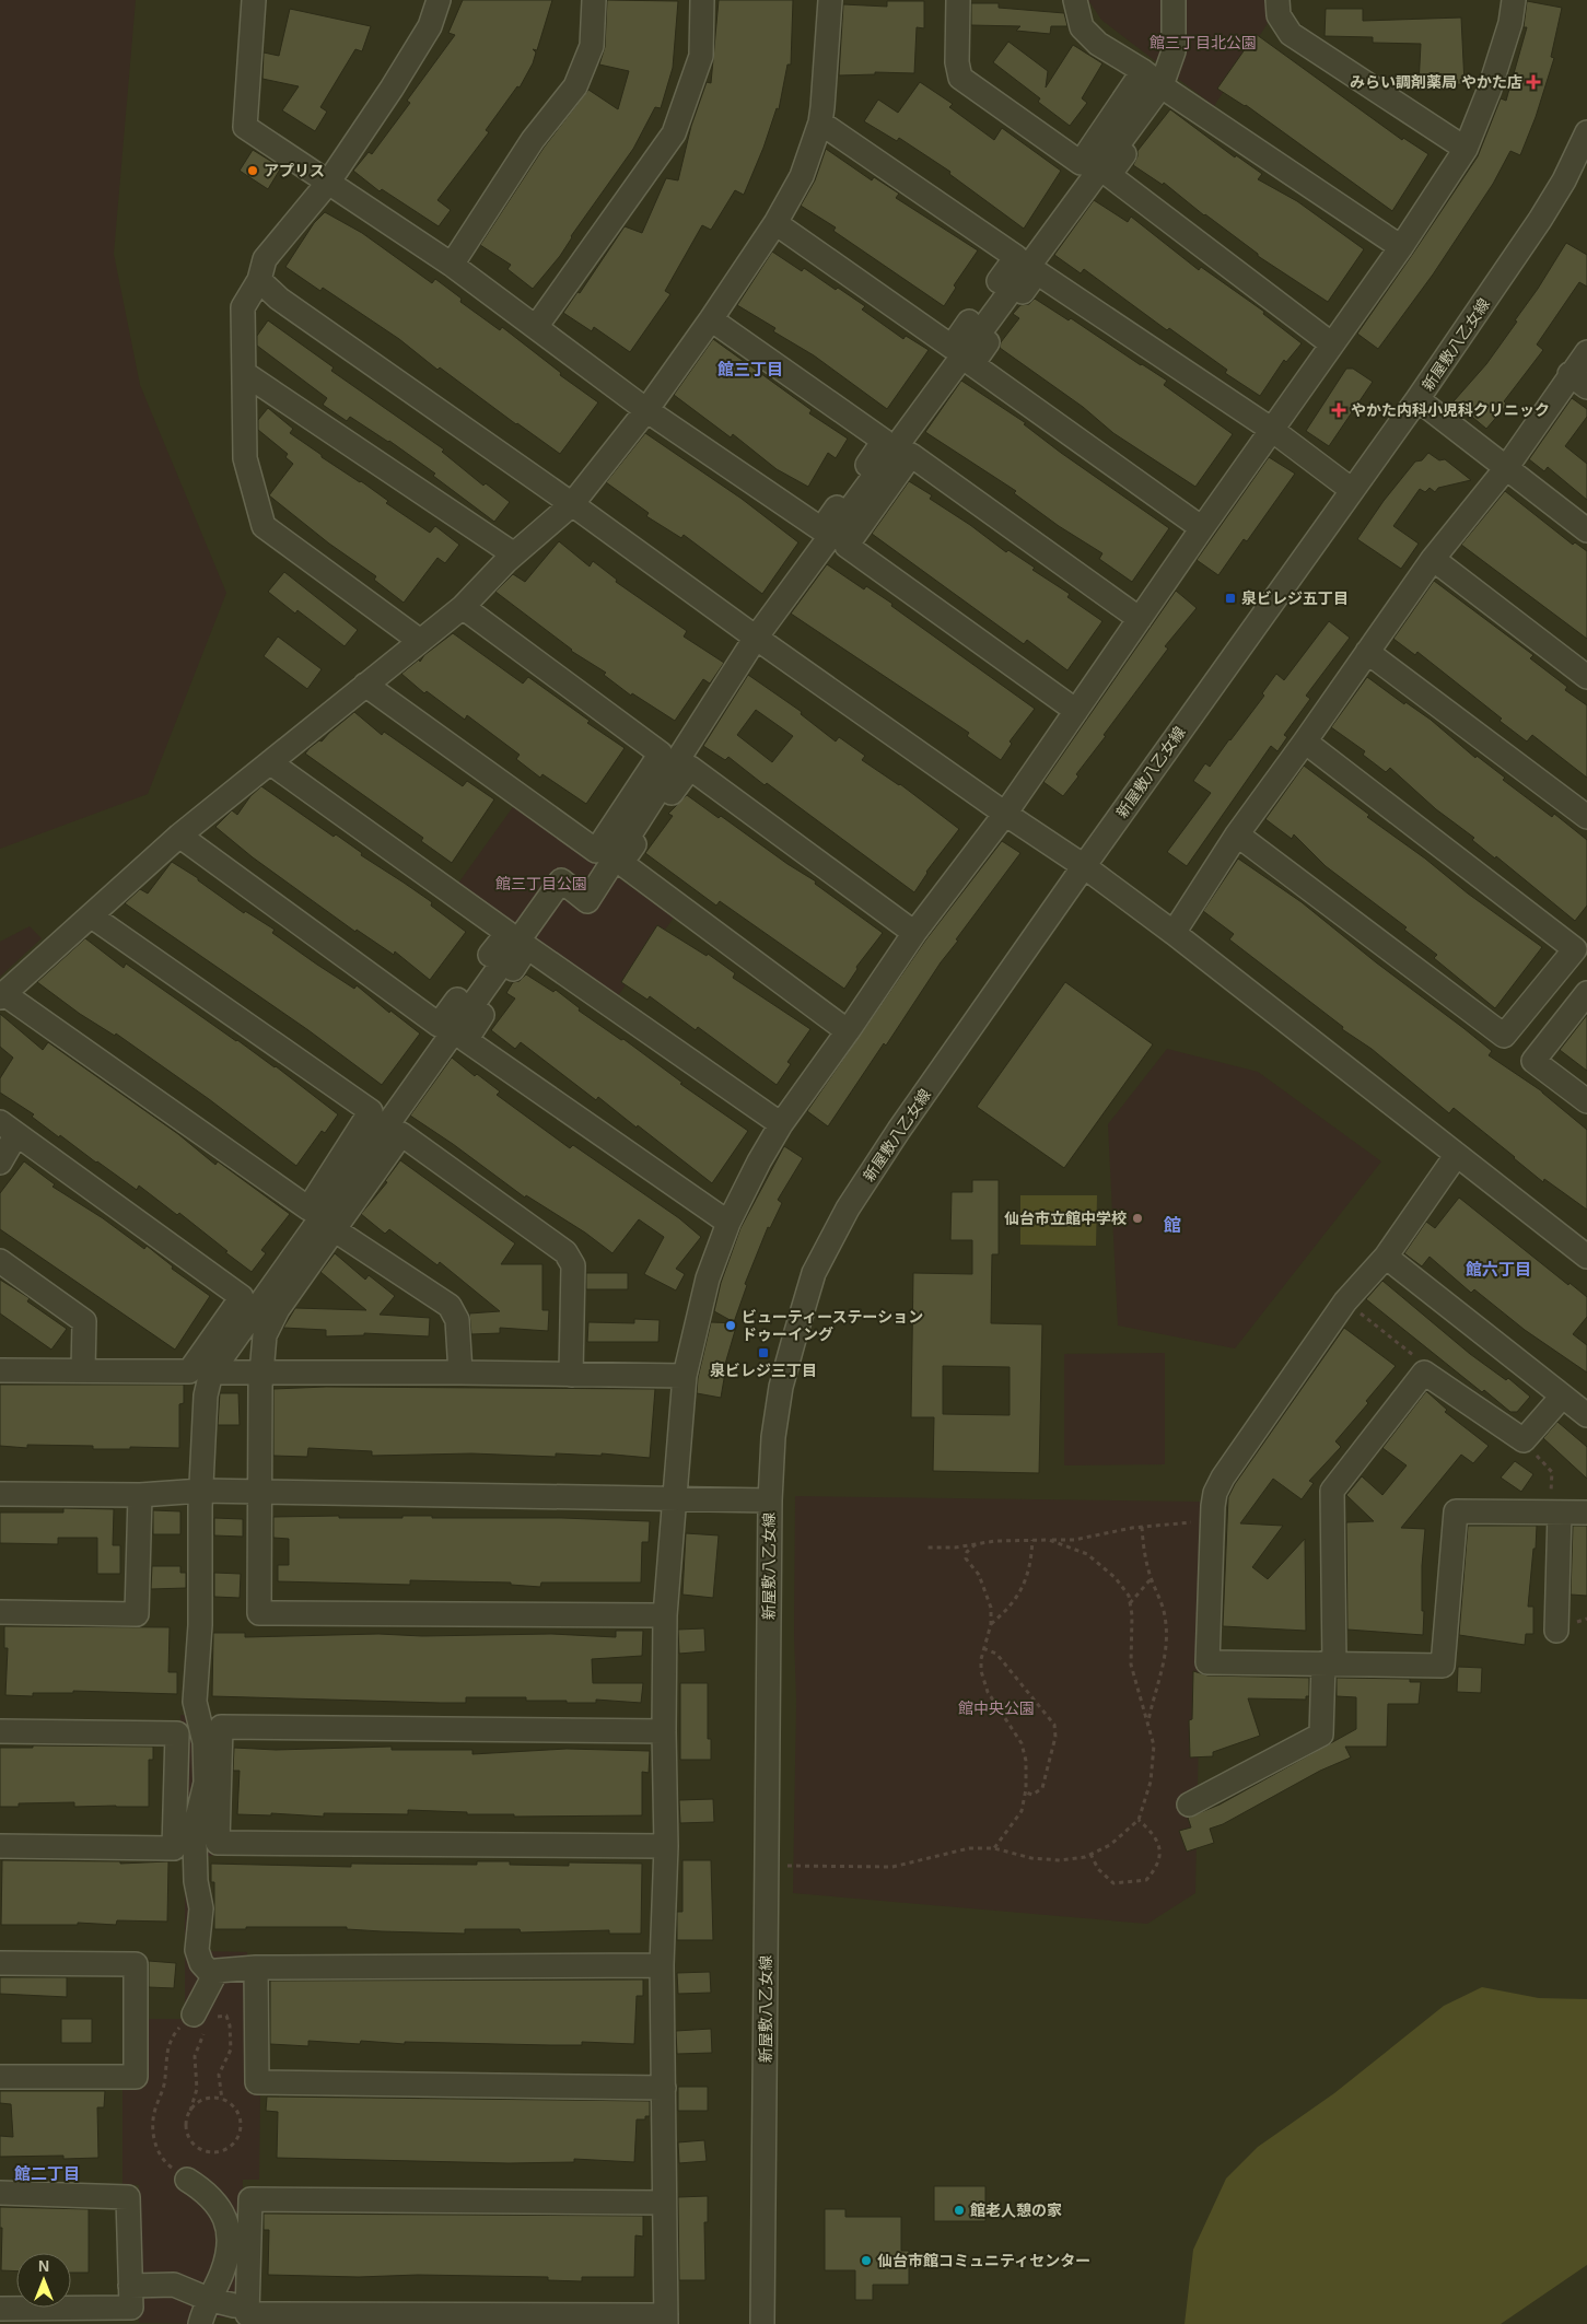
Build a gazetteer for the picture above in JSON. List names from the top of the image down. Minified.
{"streets":{"street":["新屋敷八乙女線"]},"districts":["館三丁目","館","館六丁目","館二丁目"],"parks":["館三丁目北公園","館三丁目公園","館中央公園"],"places":{"health":["みらい調剤薬局 やかた店","やかた内科小児科クリニック"],"other":["アプリス","仙台市立館中学校","ビューティーステーション ドゥーイング","館老人憩の家","仙台市館コミュニティセンター"],"transit":["泉ビレジ五丁目","泉ビレジ三丁目"]},"north":"top"}
